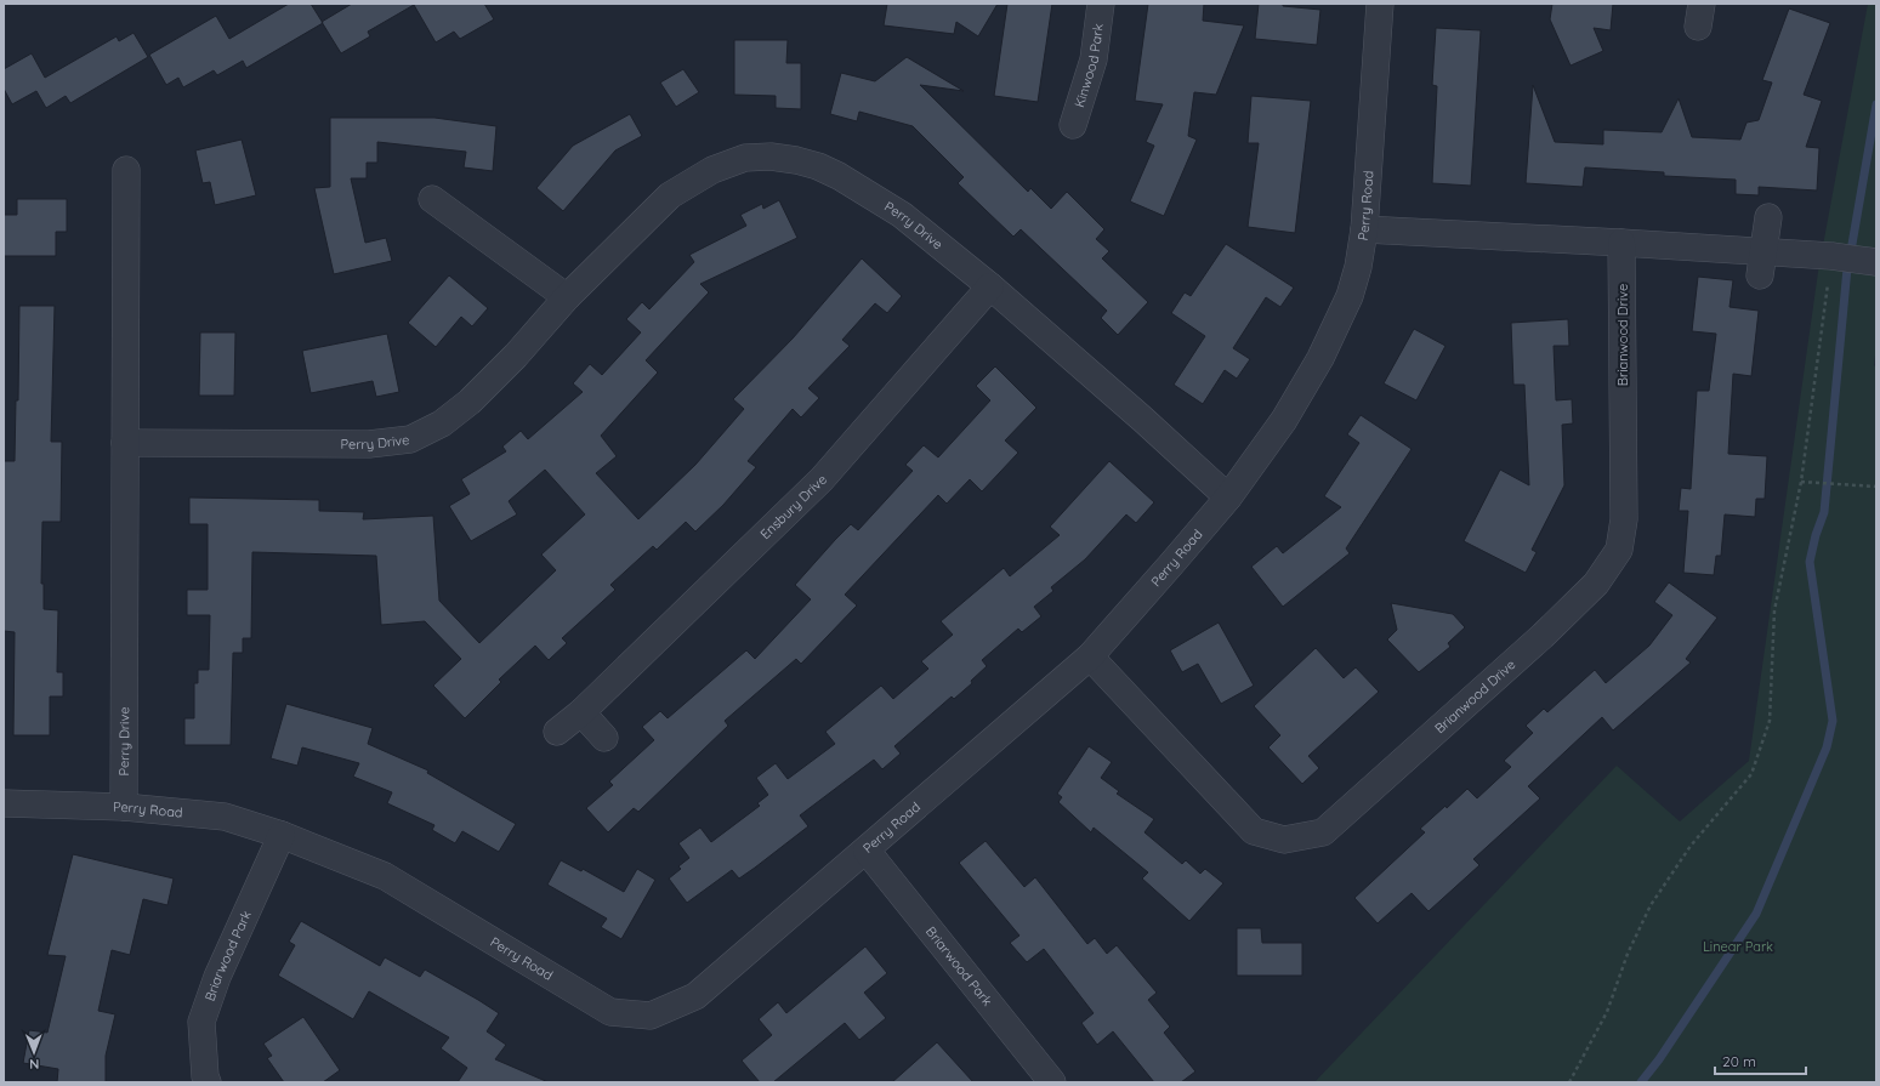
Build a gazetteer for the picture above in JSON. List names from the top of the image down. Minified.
{"streets":{"street":["Kinwood Park","Perry Road","Perry Drive","Brianwood Drive","Ensbury Drive","Briarwood Park"]},"crossings":[["Perry Road","Perry Drive"],["Perry Road","Brianwood Drive"],["Perry Road","Briarwood Park"],["Perry Drive","Ensbury Drive"]],"parks":["Linear Park"],"scale_bar":"20 m","north":"bottom"}
